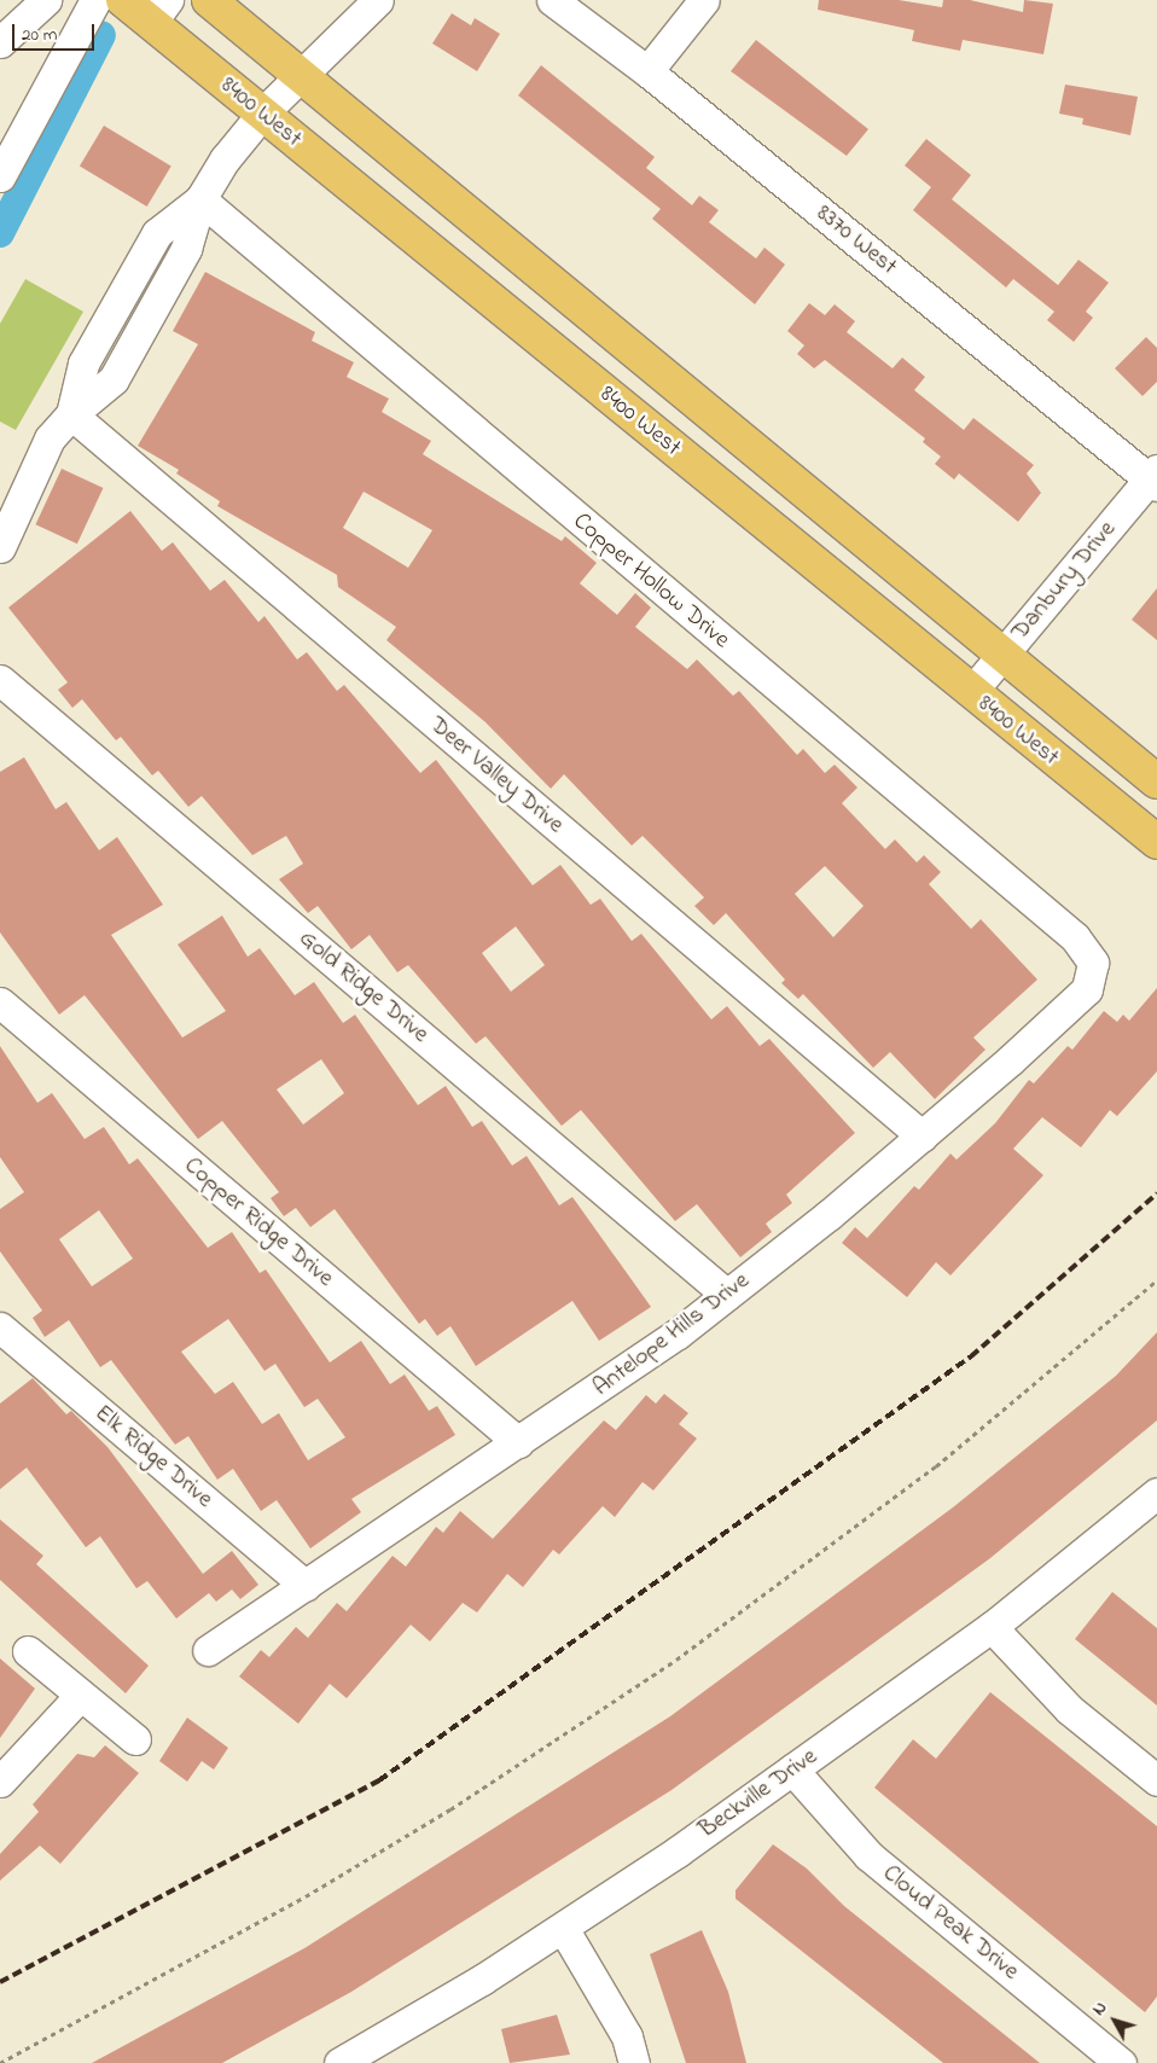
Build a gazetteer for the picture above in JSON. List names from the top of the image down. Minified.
{"streets":{"main road":["8400 West"],"street":["8370 West","Copper Hollow Drive","Danbury Drive","Deer Valley Drive","Gold Ridge Drive","Copper Ridge Drive","Antelope Hills Drive","Elk Ridge Drive","Beckville Drive","Cloud Peak Drive"]},"crossings":[["8400 West","Danbury Drive"],["8370 West","Danbury Drive"],["Copper Hollow Drive","Antelope Hills Drive"],["Deer Valley Drive","Antelope Hills Drive"],["Gold Ridge Drive","Antelope Hills Drive"],["Copper Ridge Drive","Antelope Hills Drive"],["Antelope Hills Drive","Elk Ridge Drive"],["Beckville Drive","Cloud Peak Drive"]],"scale_bar":"20 m","north":"top left"}
